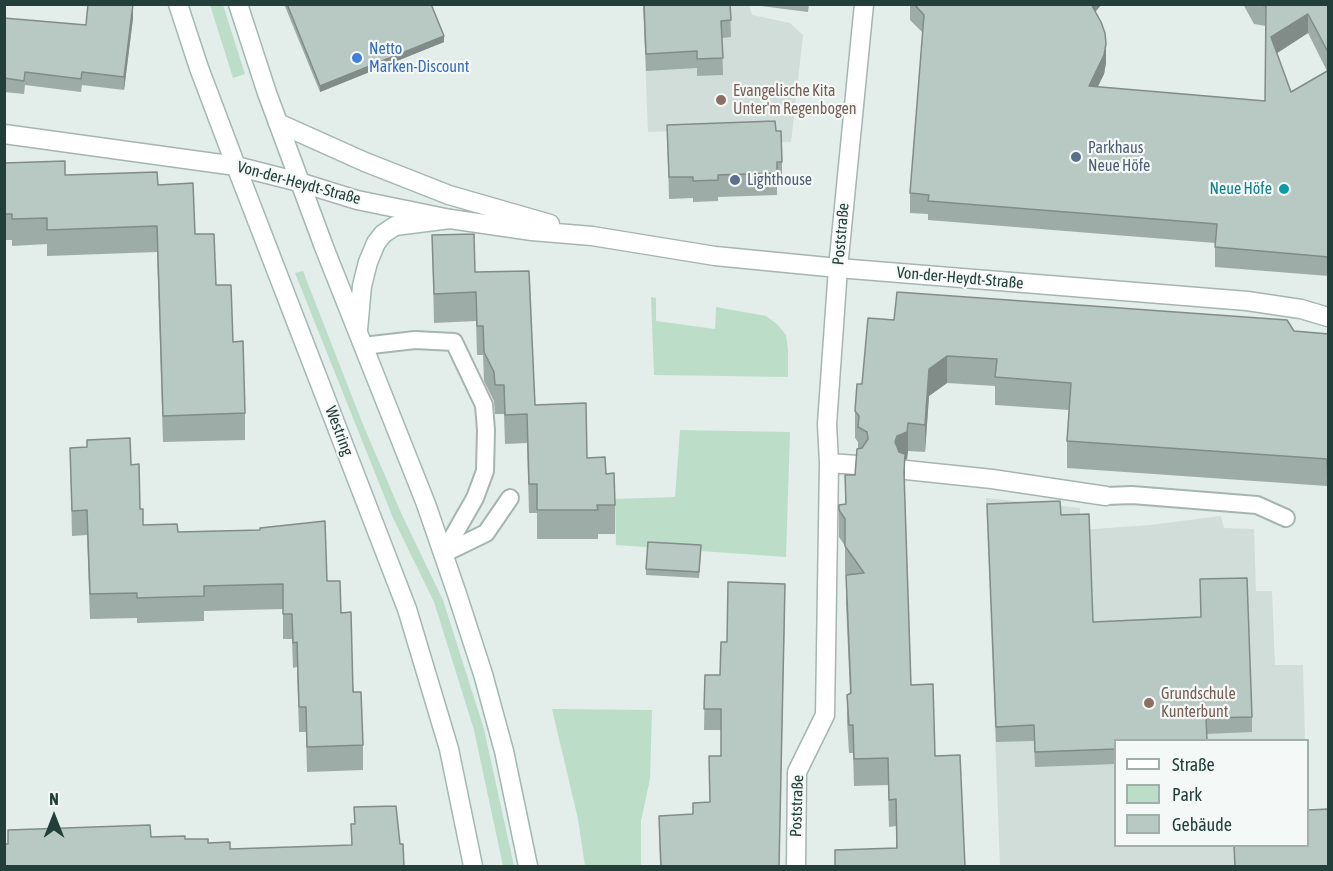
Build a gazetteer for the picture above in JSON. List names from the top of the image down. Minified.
{"streets":{"street":["Von-der-Heydt-Straße","Poststraße","Westring"]},"crossings":[["Von-der-Heydt-Straße","Poststraße"],["Von-der-Heydt-Straße","Westring"]],"places":["Netto Marken-Discount","Evangelische Kita Unter'm Regenbogen","Parkhaus Neue Höfe","Lighthouse","Neue Höfe","Grundschule Kunterbunt"],"legend":["Straße","Park","Gebäude"],"north":"top"}
